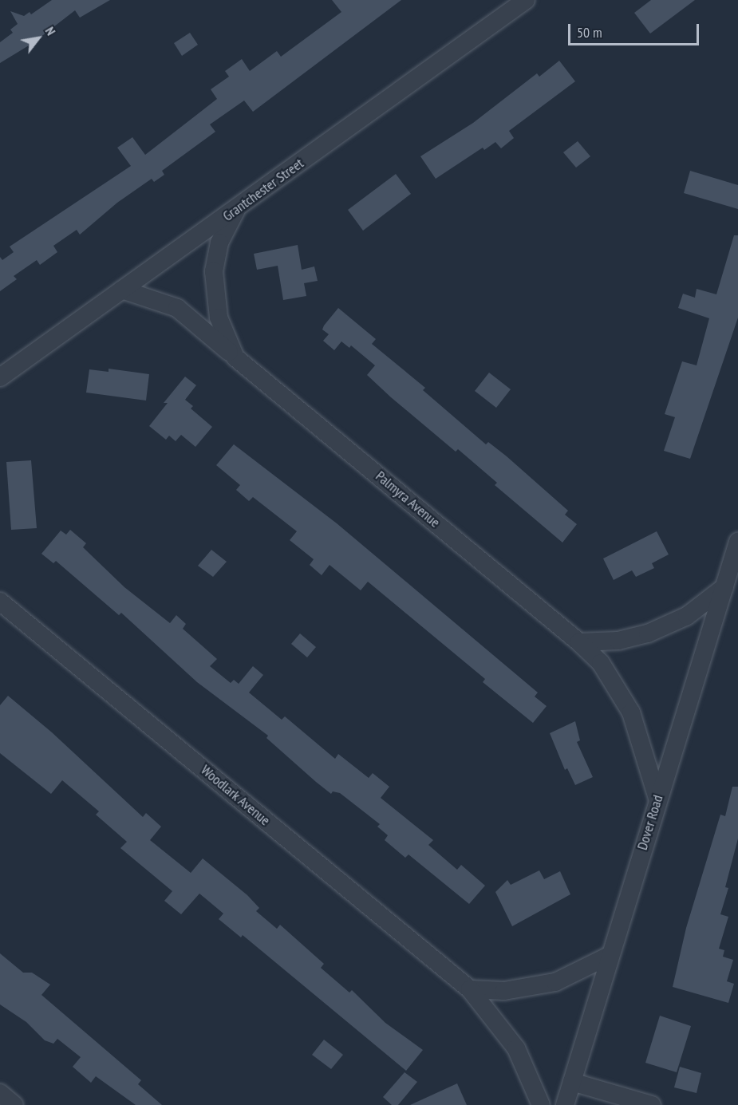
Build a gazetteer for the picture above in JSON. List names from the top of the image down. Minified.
{"streets":{"street":["Grantchester Street","Palmyra Avenue","Woodlark Avenue","Dover Road"]},"crossings":[["Grantchester Street","Palmyra Avenue"],["Palmyra Avenue","Dover Road"]],"scale_bar":"50 m","north":"top right"}
